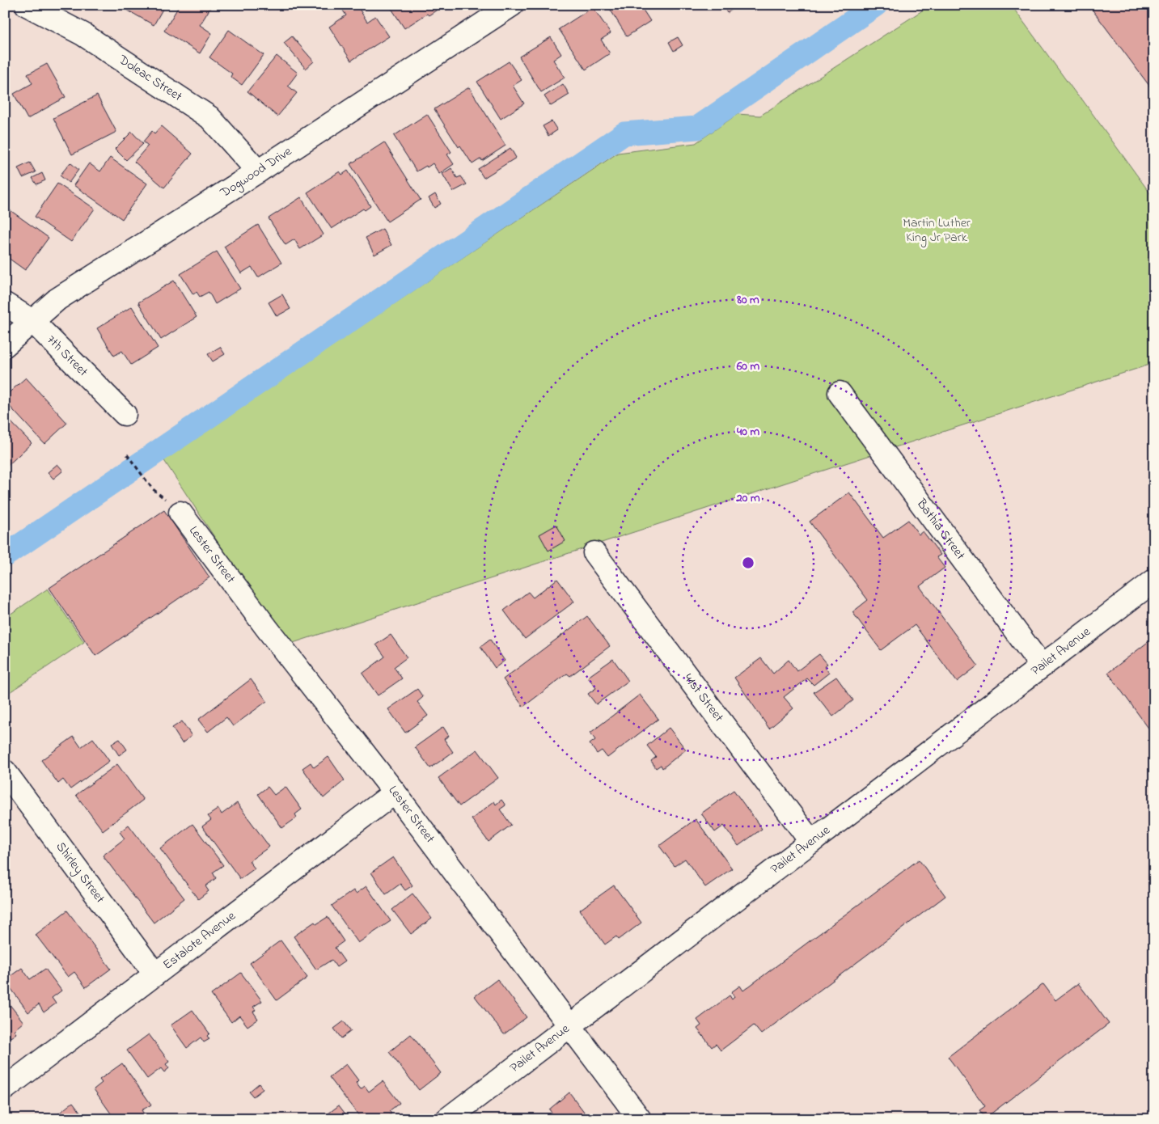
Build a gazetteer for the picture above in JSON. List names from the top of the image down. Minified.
{"streets":{"street":["Doleac Street","Dogwood Drive","7th Street","Bathia Street","Lester Street","Pailet Avenue","41st Street","Shirley Street","Estalote Avenue"]},"crossings":[["Doleac Street","Dogwood Drive"],["Dogwood Drive","7th Street"],["Bathia Street","Pailet Avenue"],["Lester Street","Pailet Avenue"],["Lester Street","Estalote Avenue"],["Pailet Avenue","41st Street"],["Shirley Street","Estalote Avenue"]],"parks":["Martin Luther King Jr Park"],"rings":["80 m","60 m","40 m","20 m"]}
